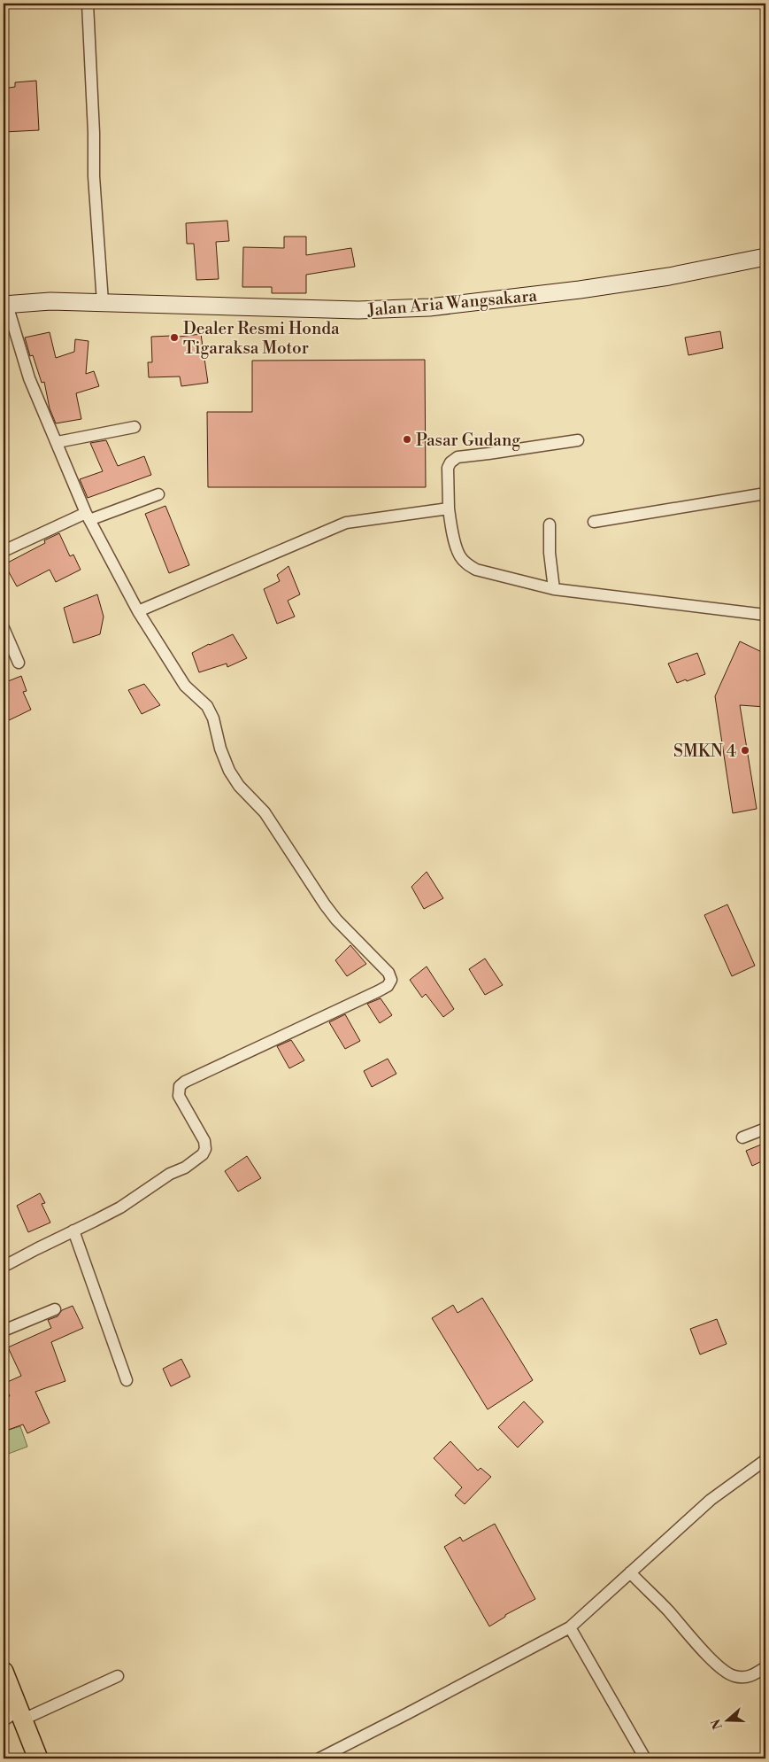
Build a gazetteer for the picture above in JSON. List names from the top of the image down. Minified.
{"streets":{"street":["Jalan Aria Wangsakara"]},"places":["Dealer Resmi Honda Tigaraksa Motor","Pasar Gudang","SMKN 4"],"north":"left"}
